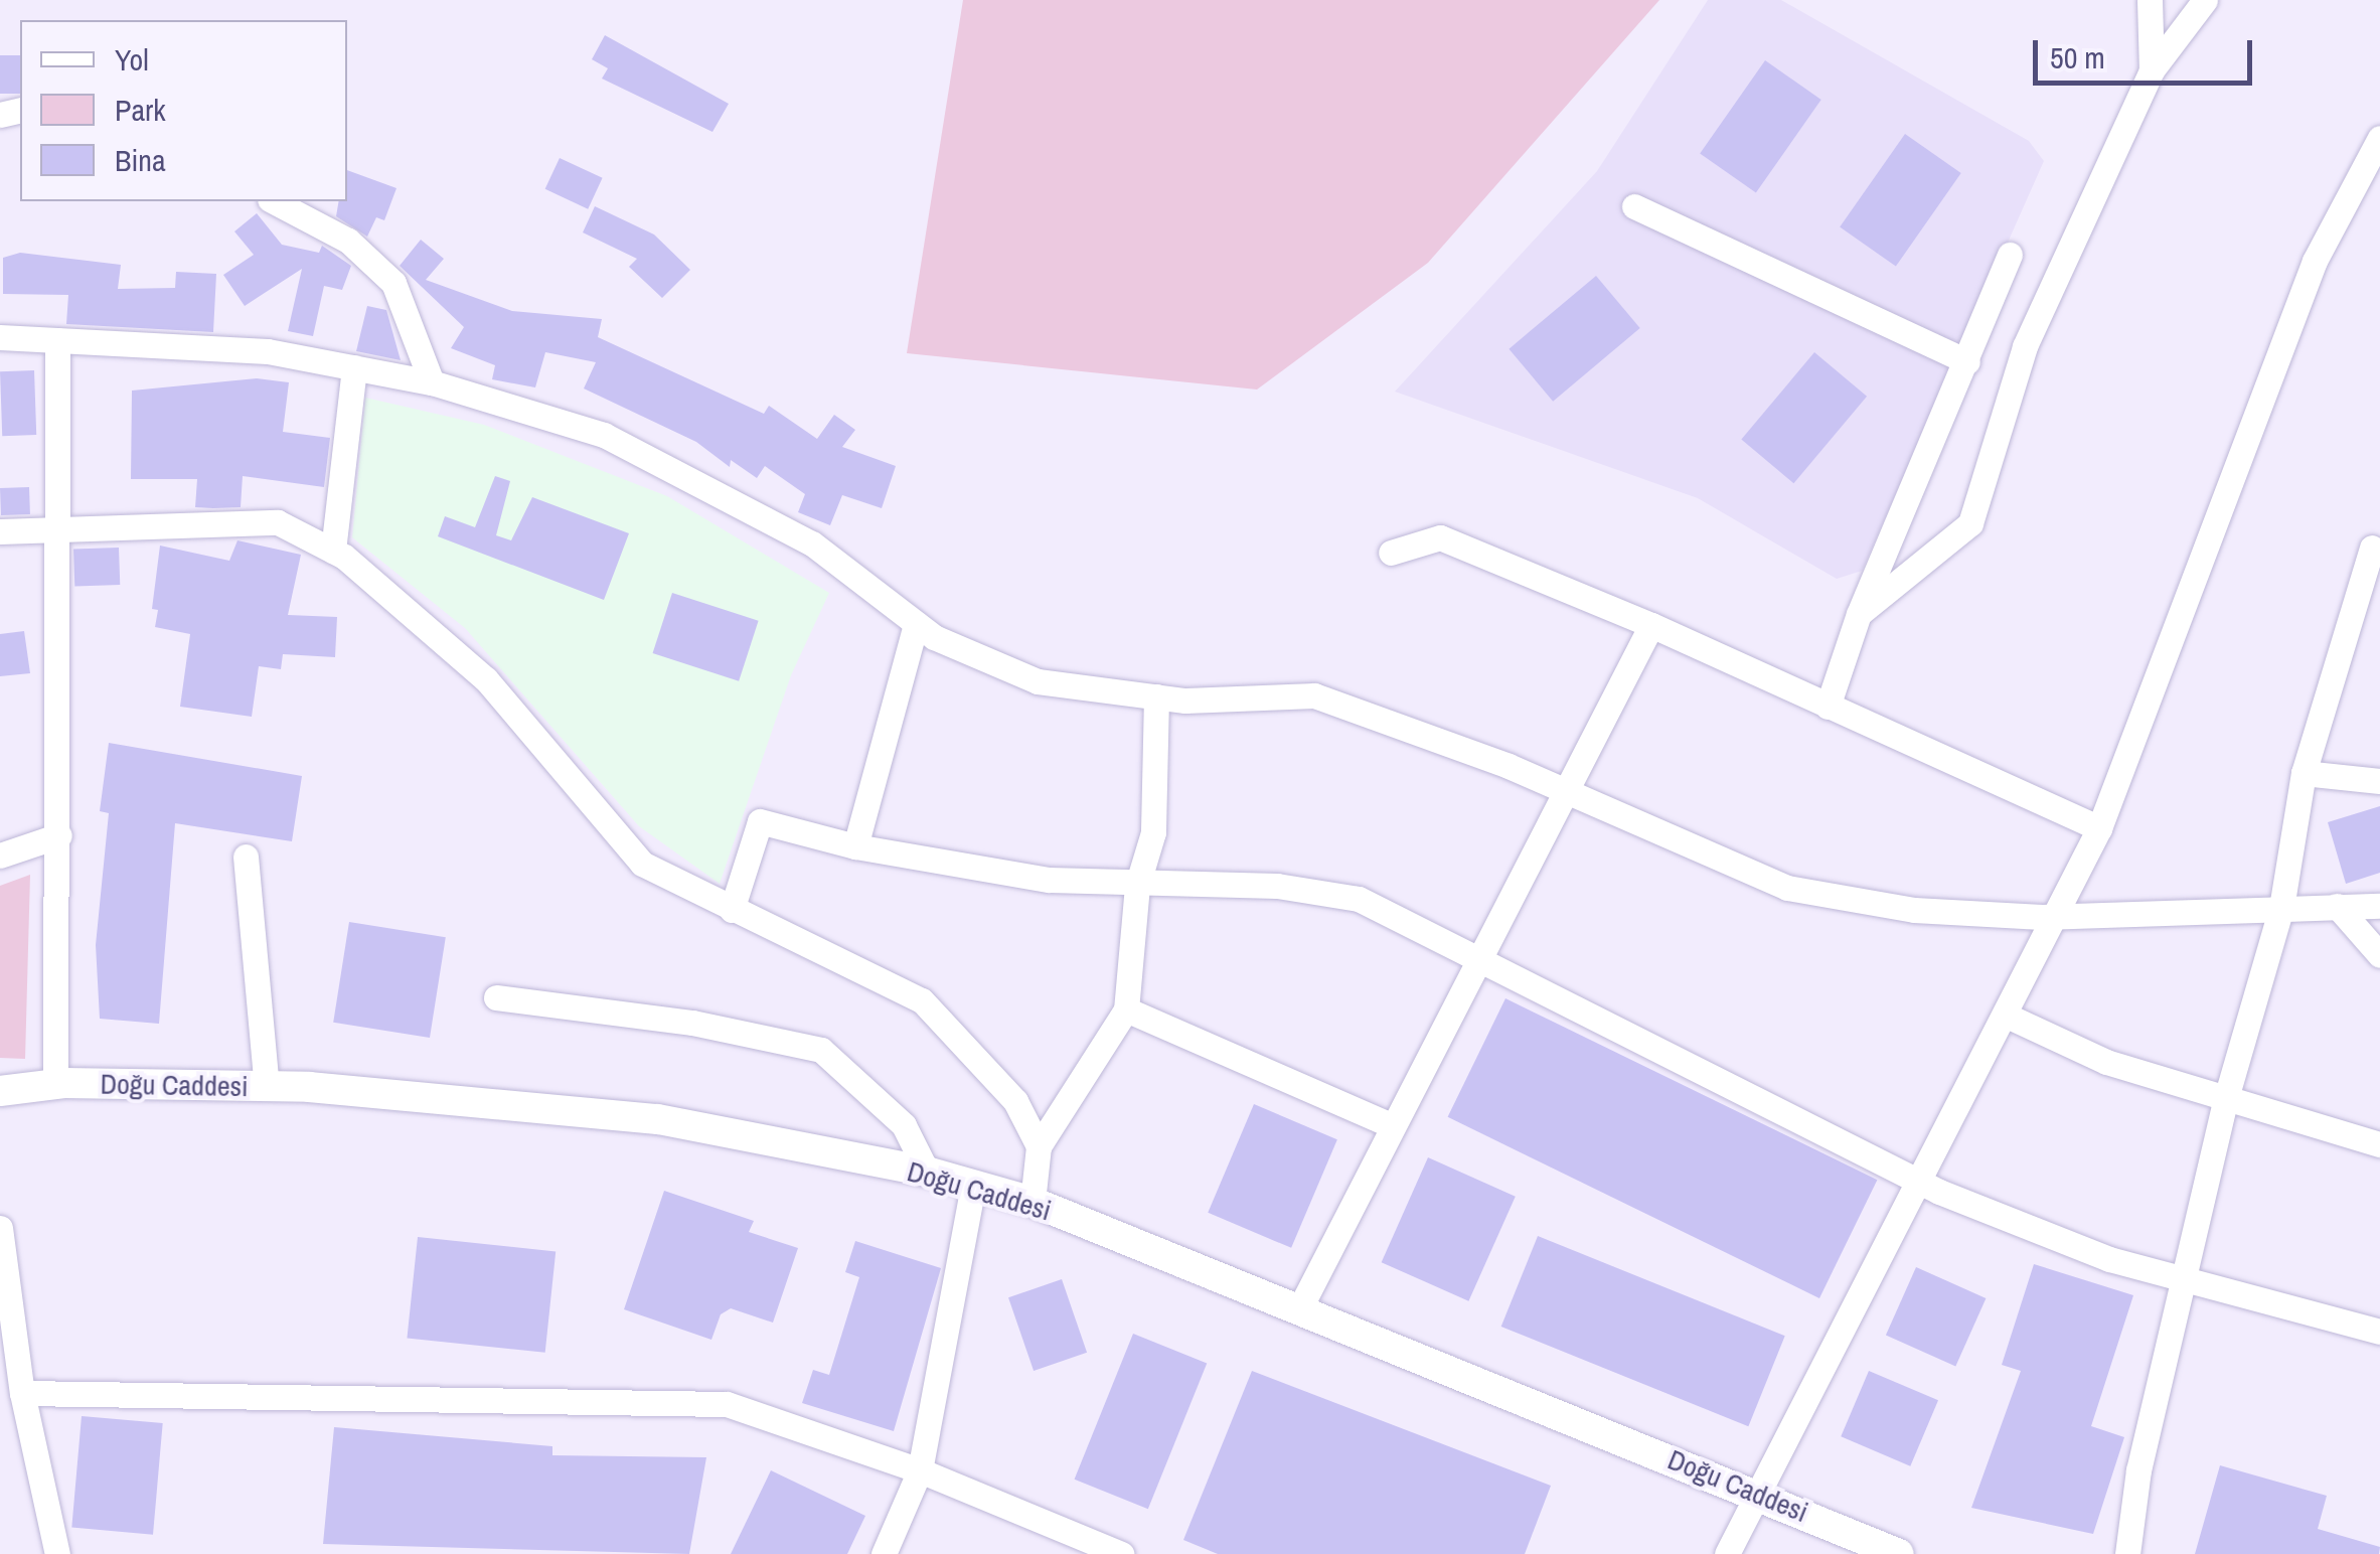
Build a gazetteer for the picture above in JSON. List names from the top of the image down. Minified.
{"streets":{"street":["Doğu Caddesi"]},"legend":["Yol","Park","Bina"],"scale_bar":"50 m"}
